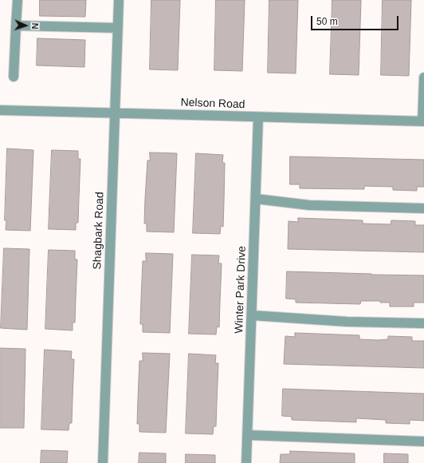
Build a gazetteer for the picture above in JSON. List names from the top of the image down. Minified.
{"streets":{"street":["Nelson Road","Shagbark Road","Winter Park Drive"]},"crossings":[["Nelson Road","Shagbark Road"],["Nelson Road","Winter Park Drive"]],"scale_bar":"50 m","north":"right"}
